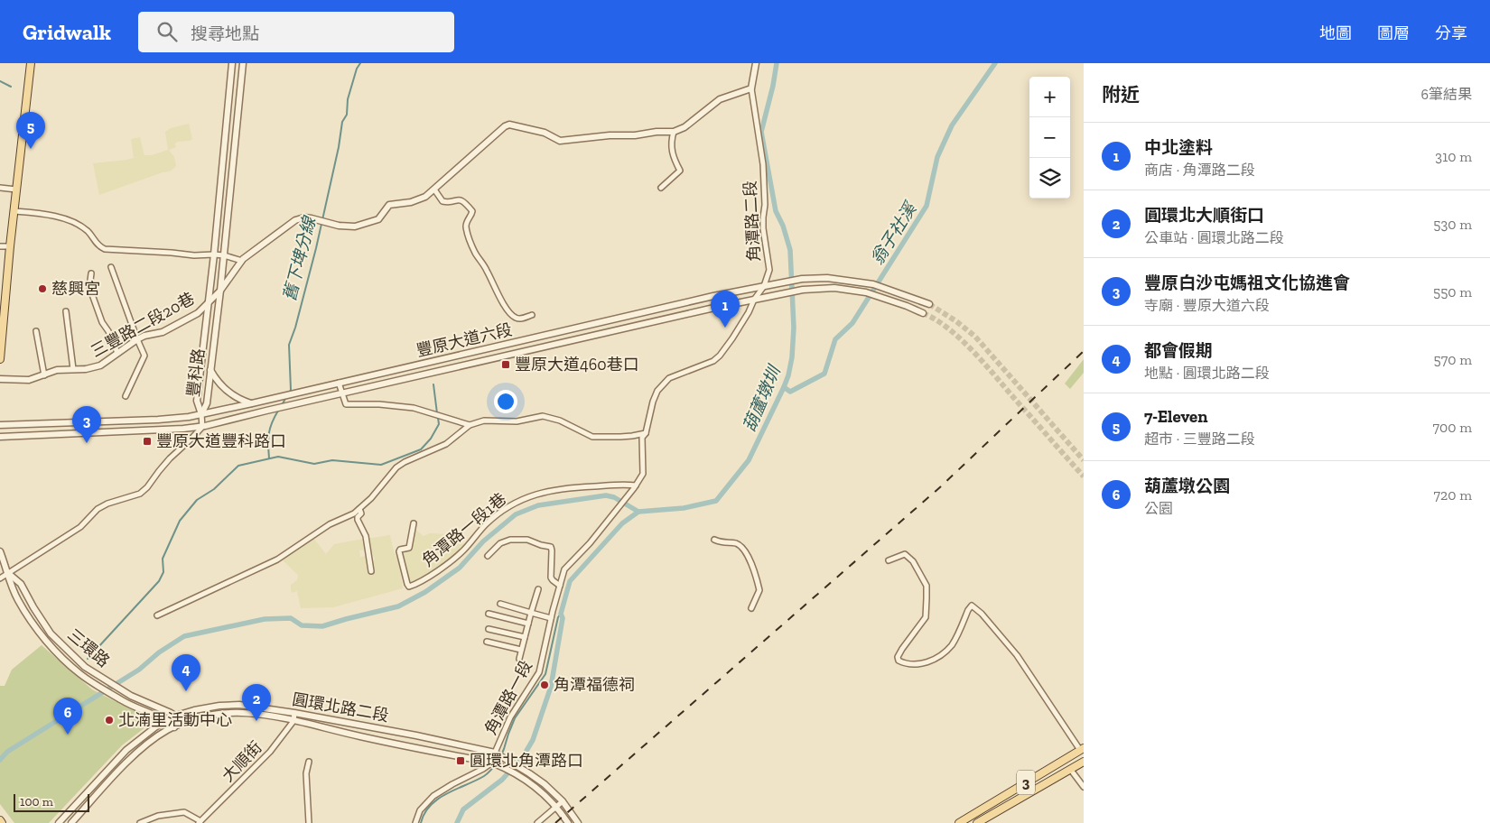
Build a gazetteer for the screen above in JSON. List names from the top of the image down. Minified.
{"streets":{"main road":["3"],"street":["角潭路二段","三豐路二段20巷","豐原大道六段","豐科路","角潭路一段1巷","三環路","角潭路一段","圓環北路二段","大順街"]},"crossings":[["角潭路二段","三豐路二段20巷"],["角潭路二段","豐原大道六段"],["角潭路二段","角潭路一段1巷"],["角潭路二段","角潭路一段"],["三豐路二段20巷","豐科路"],["豐原大道六段","豐科路"],["三環路","圓環北路二段"],["角潭路一段","圓環北路二段"],["圓環北路二段","大順街"]],"water":["翁子社溪","舊下埤分線","葫蘆墩圳"],"places":{"other":["慈興宮","角潭福德祠","北湳里活動中心"],"transit":["豐原大道460巷口","豐原大道豐科路口","圓環北角潭路口"]},"scale_bar":"100 m","page":{"header":"Gridwalk","search":"搜尋地點","nav":["地圖","圖層","分享"],"heading":["附近","6筆結果"],"map_buttons":["+","−"],"pins":["5","1","3","4","2","6"],"list":[{"mark":"1","name":"中北塗料","note":"商店 · 角潭路二段","value":"310 m"},{"mark":"2","name":"圓環北大順街口","note":"公車站 · 圓環北路二段","value":"530 m"},{"mark":"3","name":"豐原白沙屯媽祖文化協進會","note":"寺廟 · 豐原大道六段","value":"550 m"},{"mark":"4","name":"都會假期","note":"地點 · 圓環北路二段","value":"570 m"},{"mark":"5","name":"7-Eleven","note":"超市 · 三豐路二段","value":"700 m"},{"mark":"6","name":"葫蘆墩公園","note":"公園","value":"720 m"}],"scale":"100 m"}}
